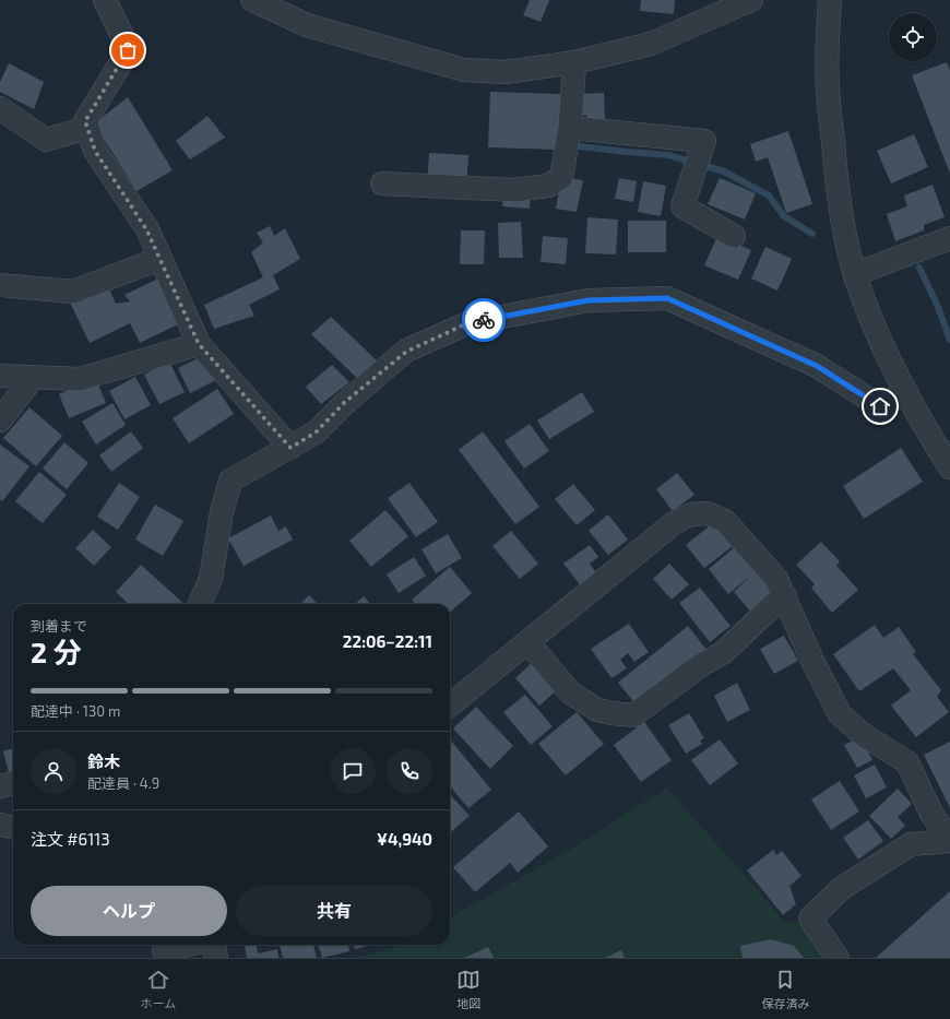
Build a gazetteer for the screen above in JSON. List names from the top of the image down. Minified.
{"page":{"heading":["2 分","到着まで","22:06–22:11"],"panel":["鈴木","配達員 · 4.9","注文 #6113","¥4,940"],"bar":"配達中 · 130 m","buttons":["ヘルプ","共有"],"tabs":["ホーム","地図","保存済み"]}}
